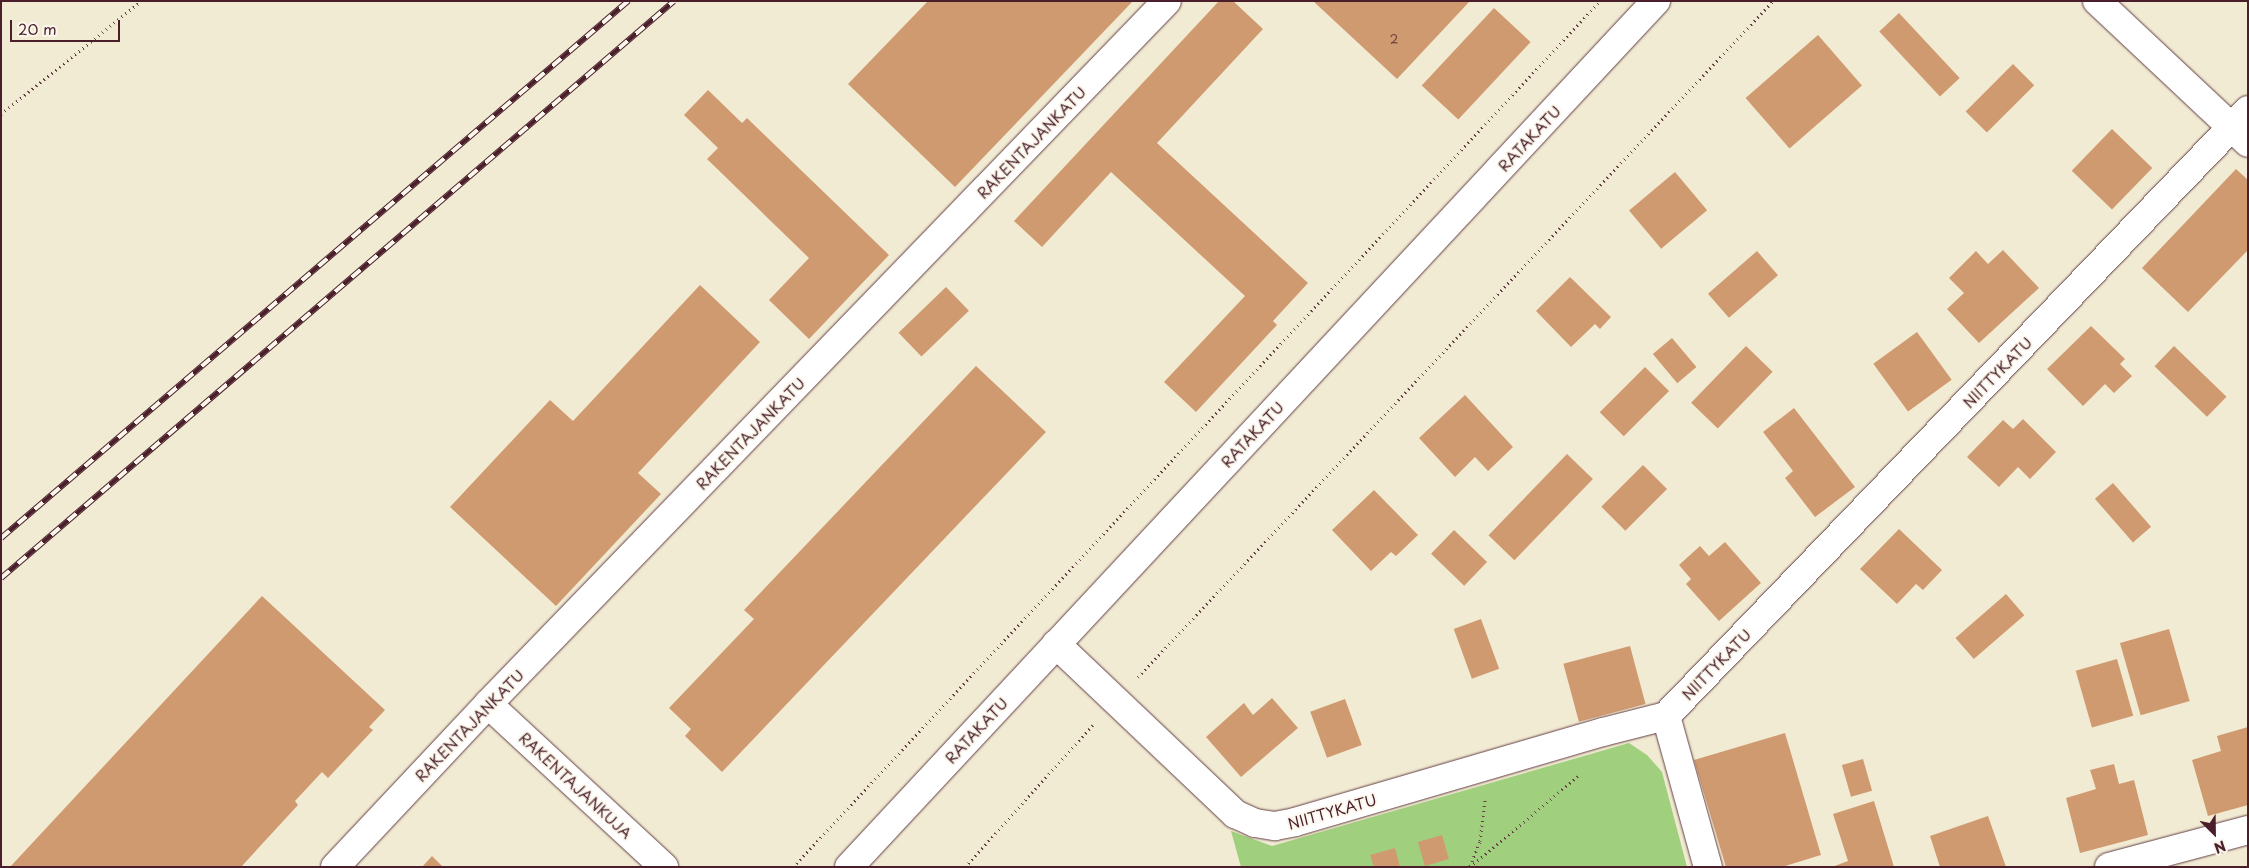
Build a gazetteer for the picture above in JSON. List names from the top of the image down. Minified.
{"streets":{"street":["RATAKATU","RAKENTAJANKATU","NIITTYKATU","RAKENTAJANKUJA"]},"crossings":[["RATAKATU","NIITTYKATU"],["RAKENTAJANKATU","RAKENTAJANKUJA"]],"house_numbers":["2"],"scale_bar":"20 m","north":"bottom right"}
